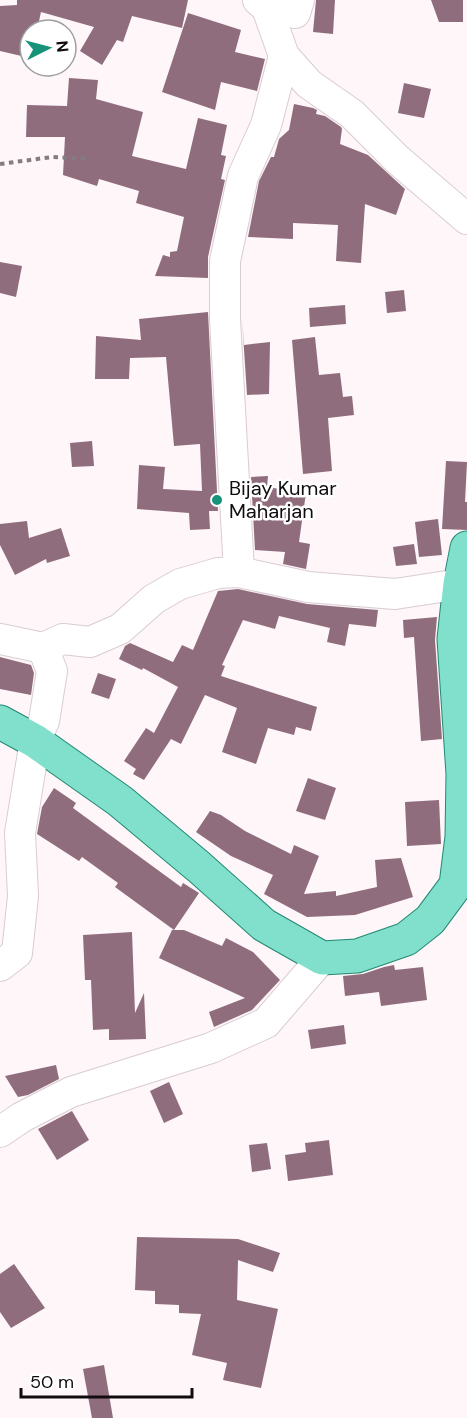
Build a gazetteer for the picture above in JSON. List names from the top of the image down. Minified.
{"places":["Bijay Kumar Maharjan"],"scale_bar":"50 m","north":"right"}
